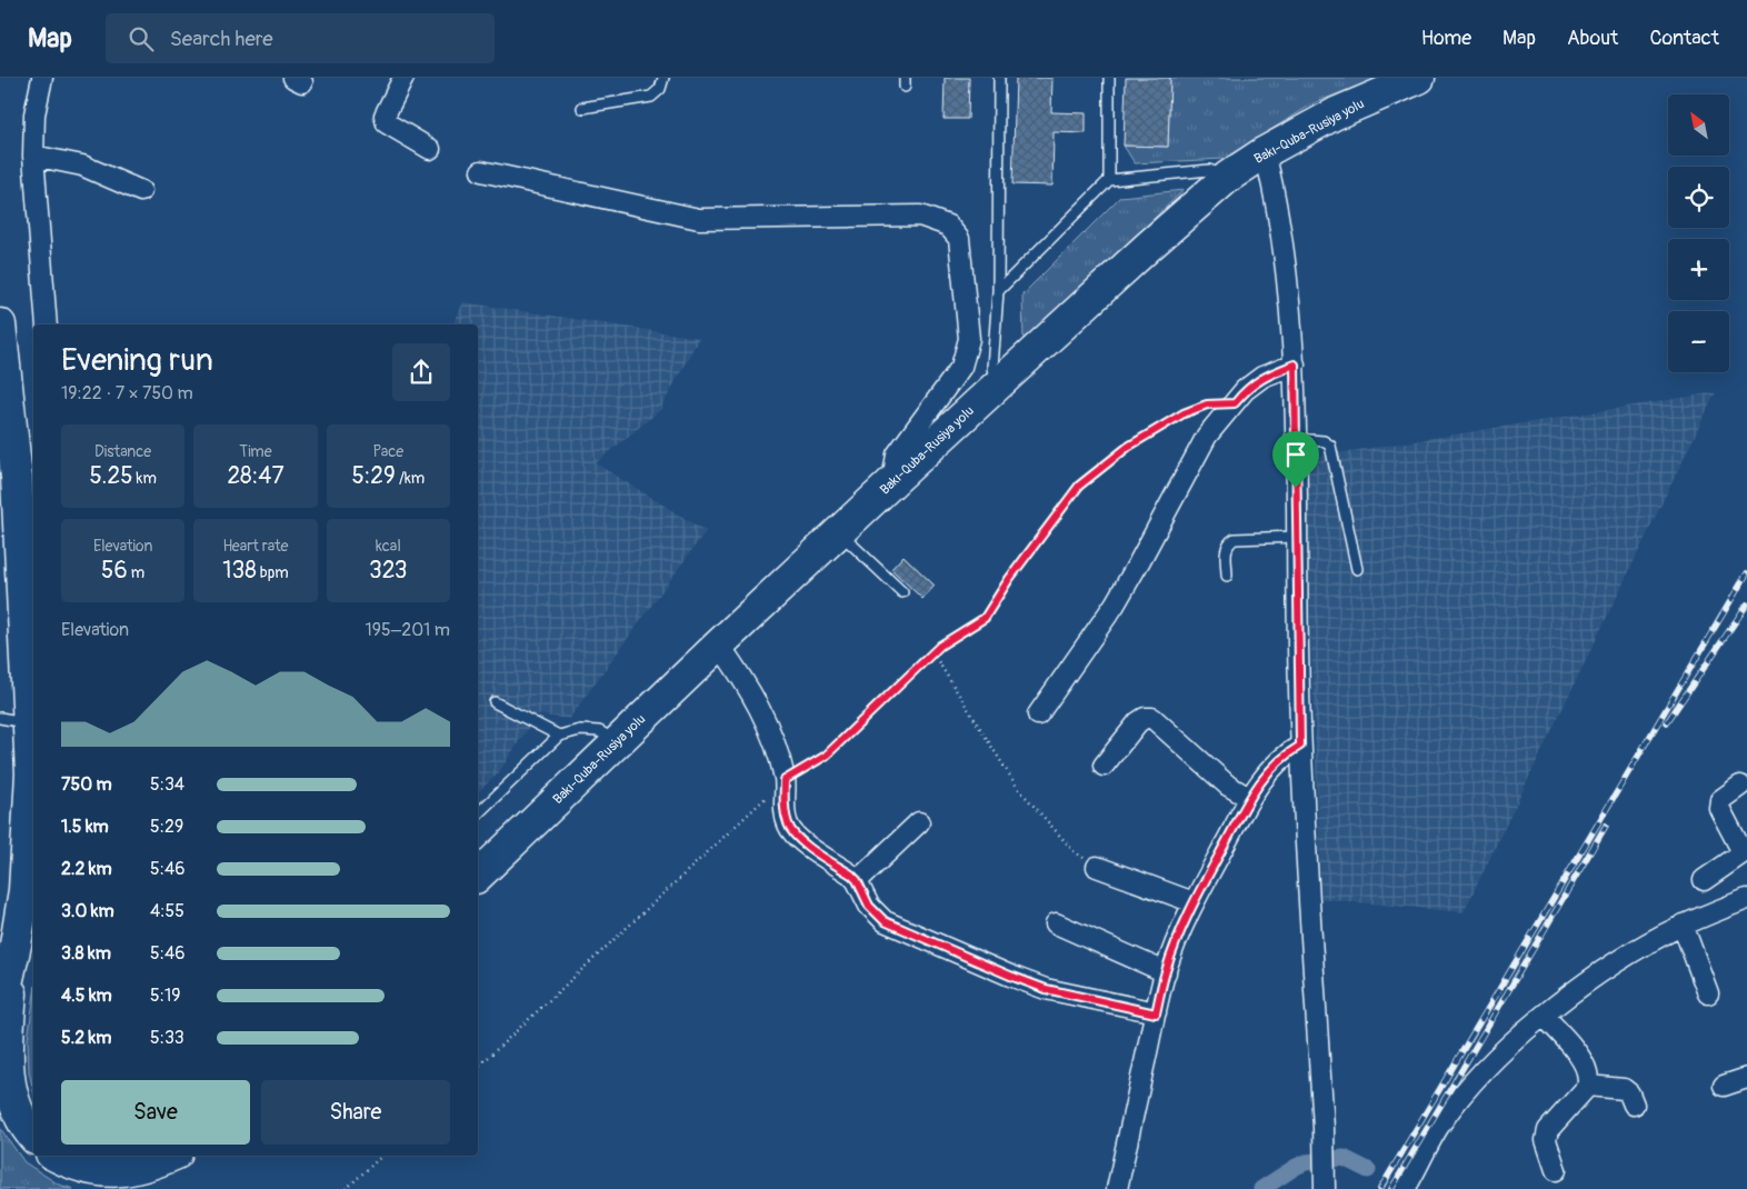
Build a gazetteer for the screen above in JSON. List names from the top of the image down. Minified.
{"streets":{"highway":["Bakı-Quba-Rusiya yolu"]},"north":"top left","page":{"header":"Map","search":"Search here","nav":["Home","Map","About","Contact"],"map_buttons":["+","−"],"heading":["Evening run","19:22 · 7 × 750 m"],"stats":[["Distance","5.25 km"],["Time","28:47"],["Pace","5:29 /km"],["Elevation","56 m"],["Heart rate","138 bpm"],["kcal","323"]],"chart":["Elevation","195–201 m"],"list":[{"name":"750 m","note":"5:34"},{"name":"1.5 km","note":"5:29"},{"name":"2.2 km","note":"5:46"},{"name":"3.0 km","note":"4:55"},{"name":"3.8 km","note":"5:46"},{"name":"4.5 km","note":"5:19"},{"name":"5.2 km","note":"5:33"}],"buttons":["Save","Share"]}}
